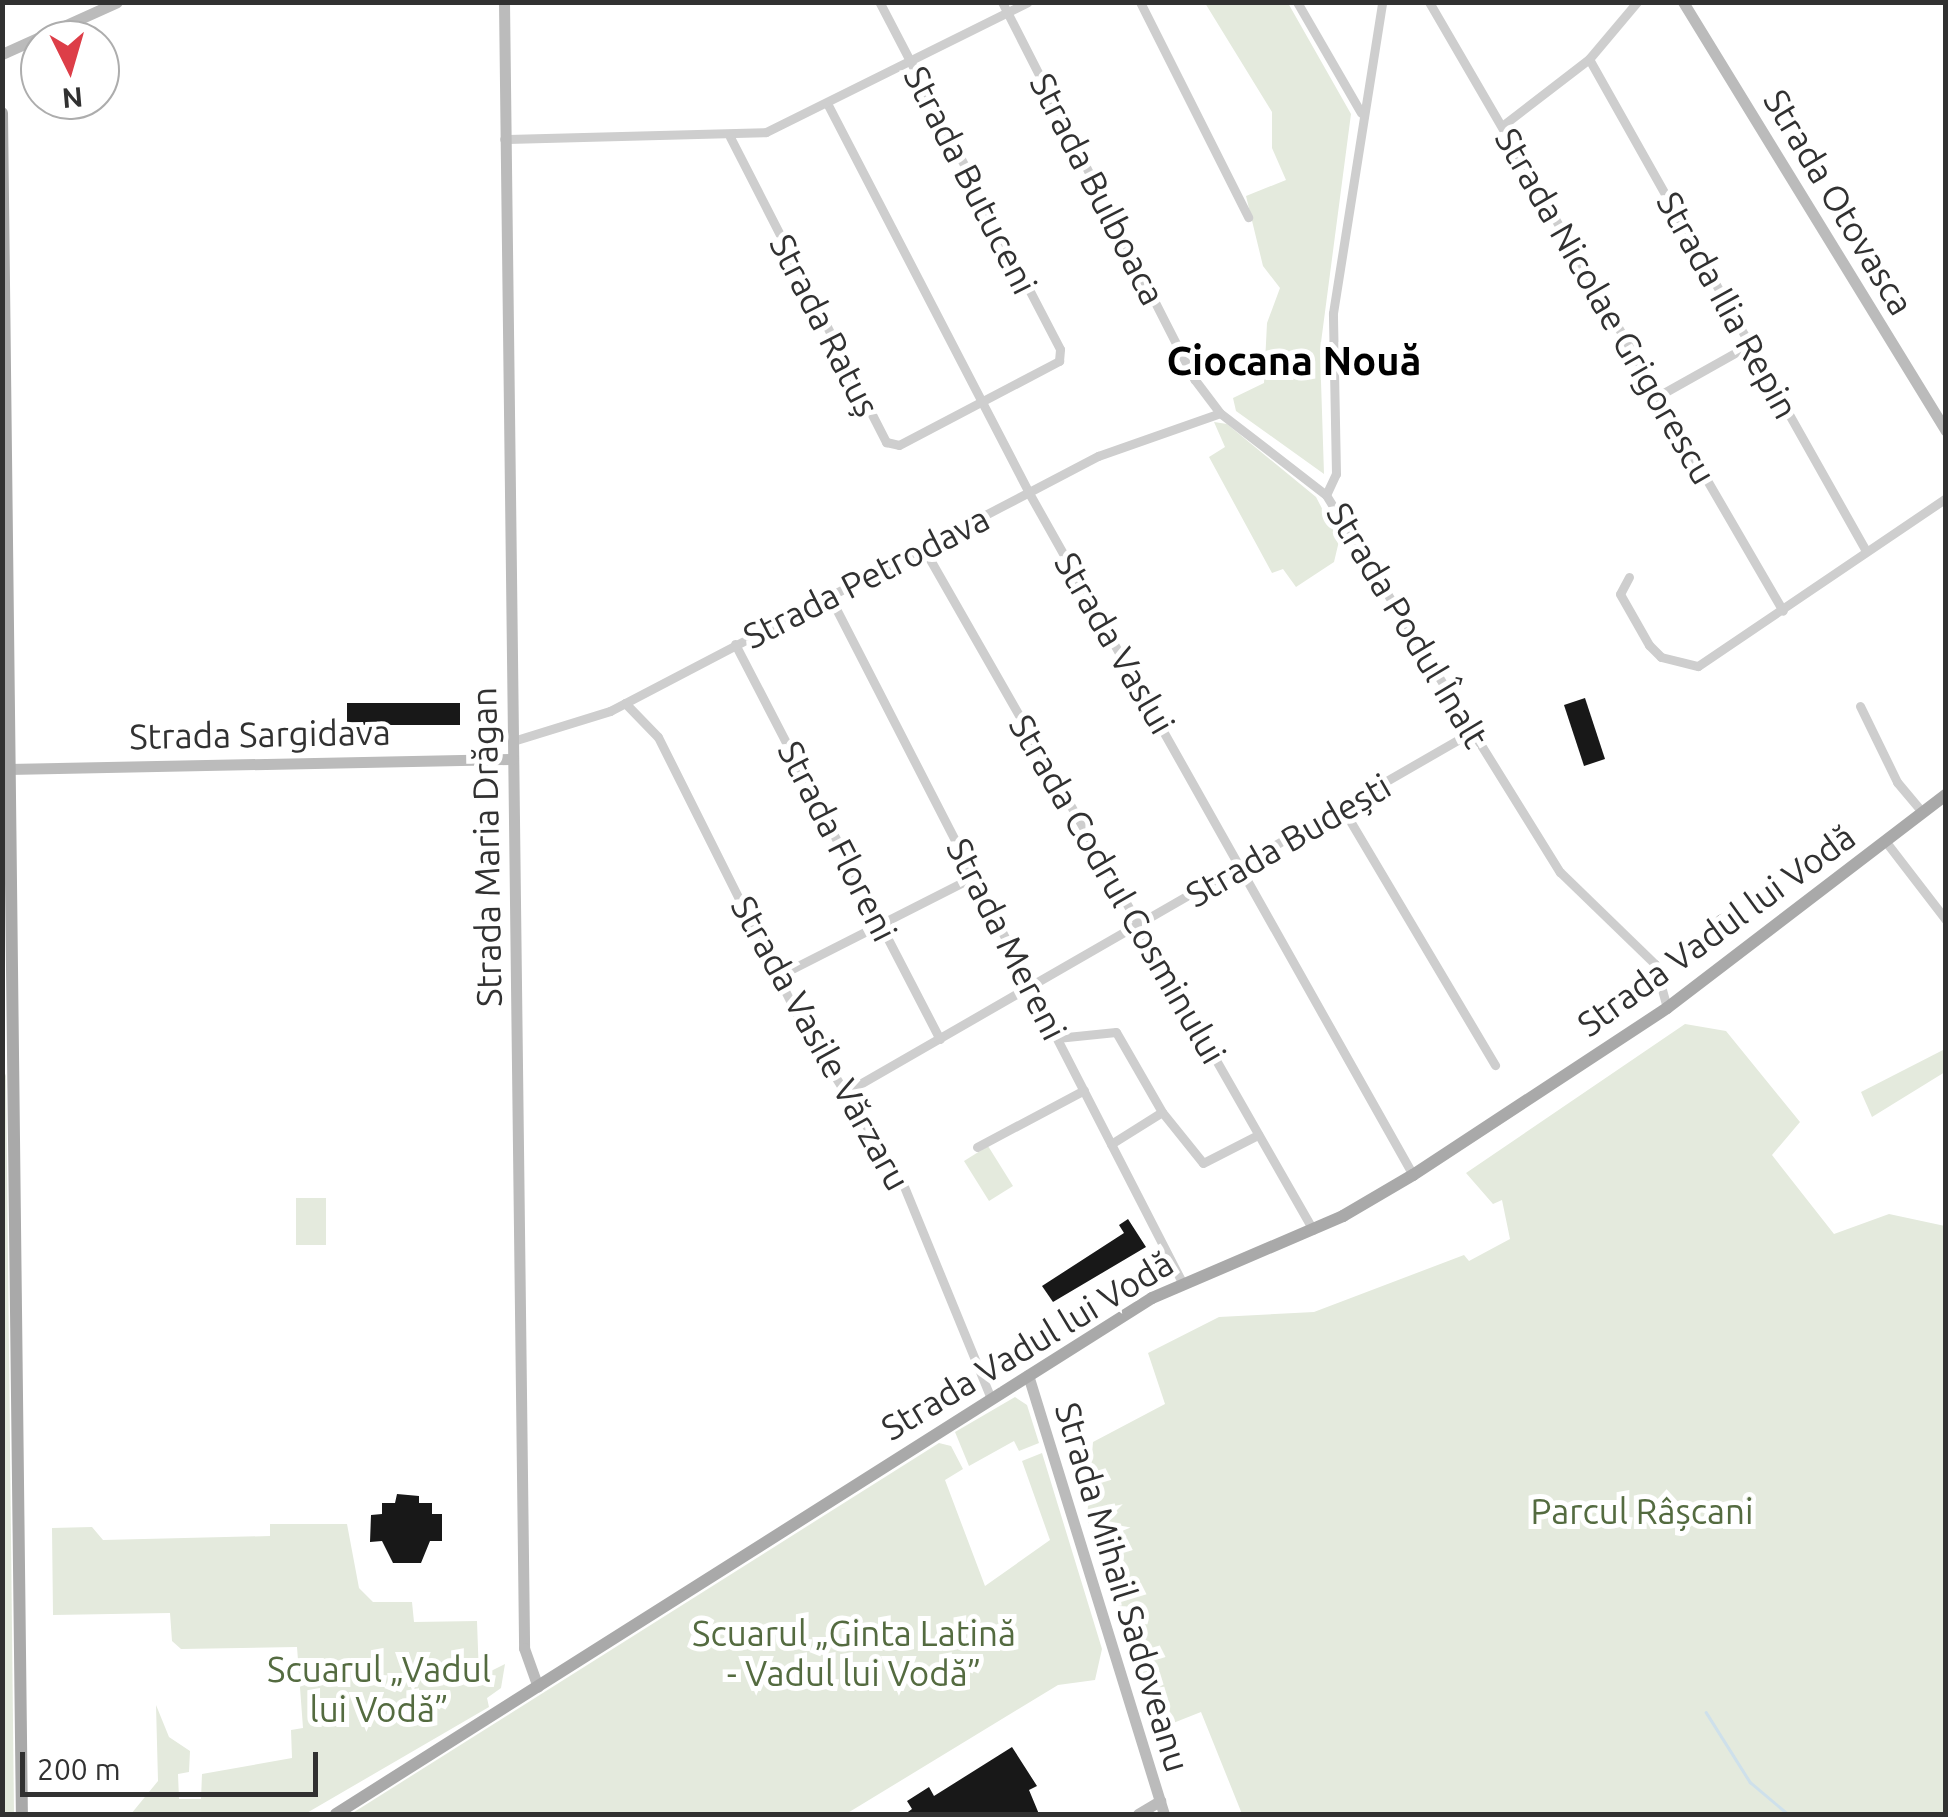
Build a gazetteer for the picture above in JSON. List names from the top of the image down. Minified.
{"streets":{"main road":["Strada Otovasca","Strada Sargidava","Strada Maria Drăgan","Strada Vadul lui Vodă","Strada Mihail Sadoveanu"],"street":["Strada Butuceni","Strada Bulboaca","Strada Ilia Repin","Strada Nicolae Grigorescu","Strada Ratuș","Strada Petrodava","Strada Podul Înalt","Strada Vaslui","Strada Budești","Strada Floreni","Strada Codrul Cosminului","Strada Mereni","Strada Vasile Vărzaru"]},"crossings":[["Strada Butuceni","Strada Ratuș"],["Strada Bulboaca","Strada Petrodava"],["Strada Bulboaca","Strada Podul Înalt"],["Strada Ratuș","Strada Vaslui"],["Strada Petrodava","Strada Vaslui"],["Strada Petrodava","Strada Floreni"],["Strada Petrodava","Strada Maria Drăgan"],["Strada Petrodava","Strada Codrul Cosminului"],["Strada Petrodava","Strada Mereni"],["Strada Petrodava","Strada Vasile Vărzaru"],["Strada Podul Înalt","Strada Budești"],["Strada Podul Înalt","Strada Vadul lui Vodă"],["Strada Vaslui","Strada Budești"],["Strada Vaslui","Strada Vadul lui Vodă"],["Strada Sargidava","Strada Maria Drăgan"],["Strada Budești","Strada Floreni"],["Strada Budești","Strada Codrul Cosminului"],["Strada Budești","Strada Mereni"],["Strada Budești","Strada Vasile Vărzaru"],["Strada Maria Drăgan","Strada Vadul lui Vodă"],["Strada Codrul Cosminului","Strada Vadul lui Vodă"],["Strada Vadul lui Vodă","Strada Mereni"],["Strada Vadul lui Vodă","Strada Vasile Vărzaru"],["Strada Vadul lui Vodă","Strada Mihail Sadoveanu"]],"districts":["Ciocana Nouă"],"parks":["Parcul Râșcani","Scuarul „Ginta Latină - Vadul lui Vodă”","Scuarul „Vadul lui Vodă”"],"scale_bar":"200 m","north":"bottom"}
